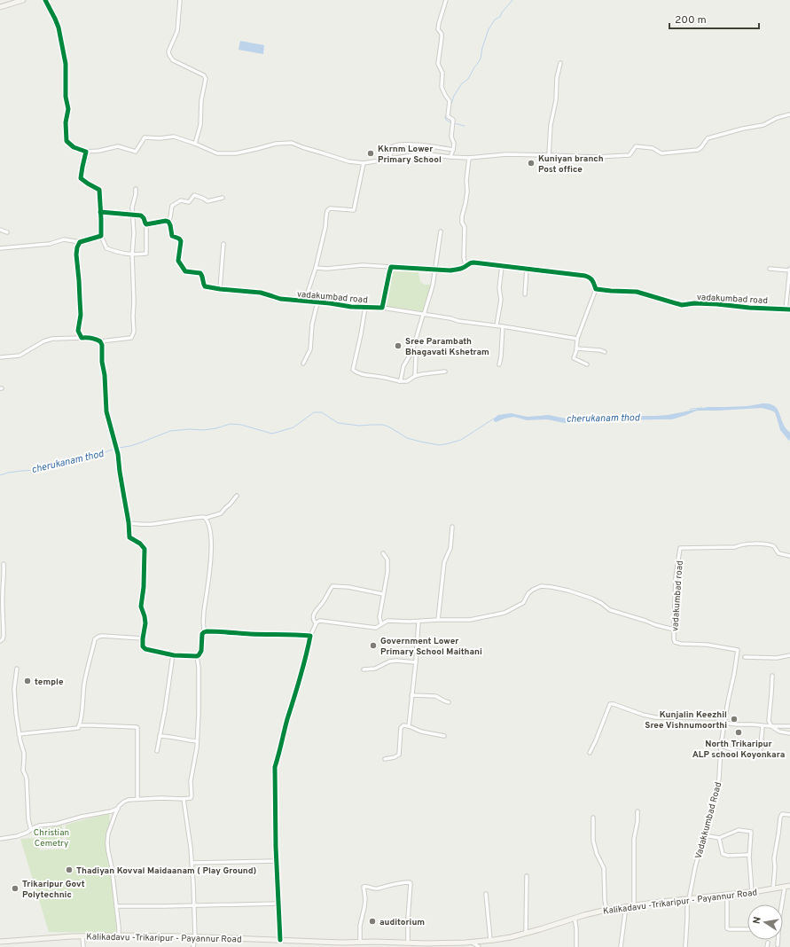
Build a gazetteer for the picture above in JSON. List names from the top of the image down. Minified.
{"streets":{"street":["vadakumbad road","Vadakkumbad Road","Kalikadavu -Trikaripur - Payannur Road"]},"crossings":[["vadakumbad road","Vadakkumbad Road"],["Vadakkumbad Road","Kalikadavu -Trikaripur - Payannur Road"]],"water":["cherukanam thod"],"parks":["Christian Cemetry"],"places":["Kkrnm Lower Primary School","Kuniyan branch Post office","Sree Parambath Bhagavati Kshetram","Government Lower Primary School Maithani","temple","Kunjalin Keezhil Sree Vishnumoorthi","North Trikaripur ALP school Koyonkara","Thadiyan Kovval Maidaanam ( Play Ground)","Trikaripur Govt Polytechnic","auditorium"],"scale_bar":"200 m","north":"left"}
